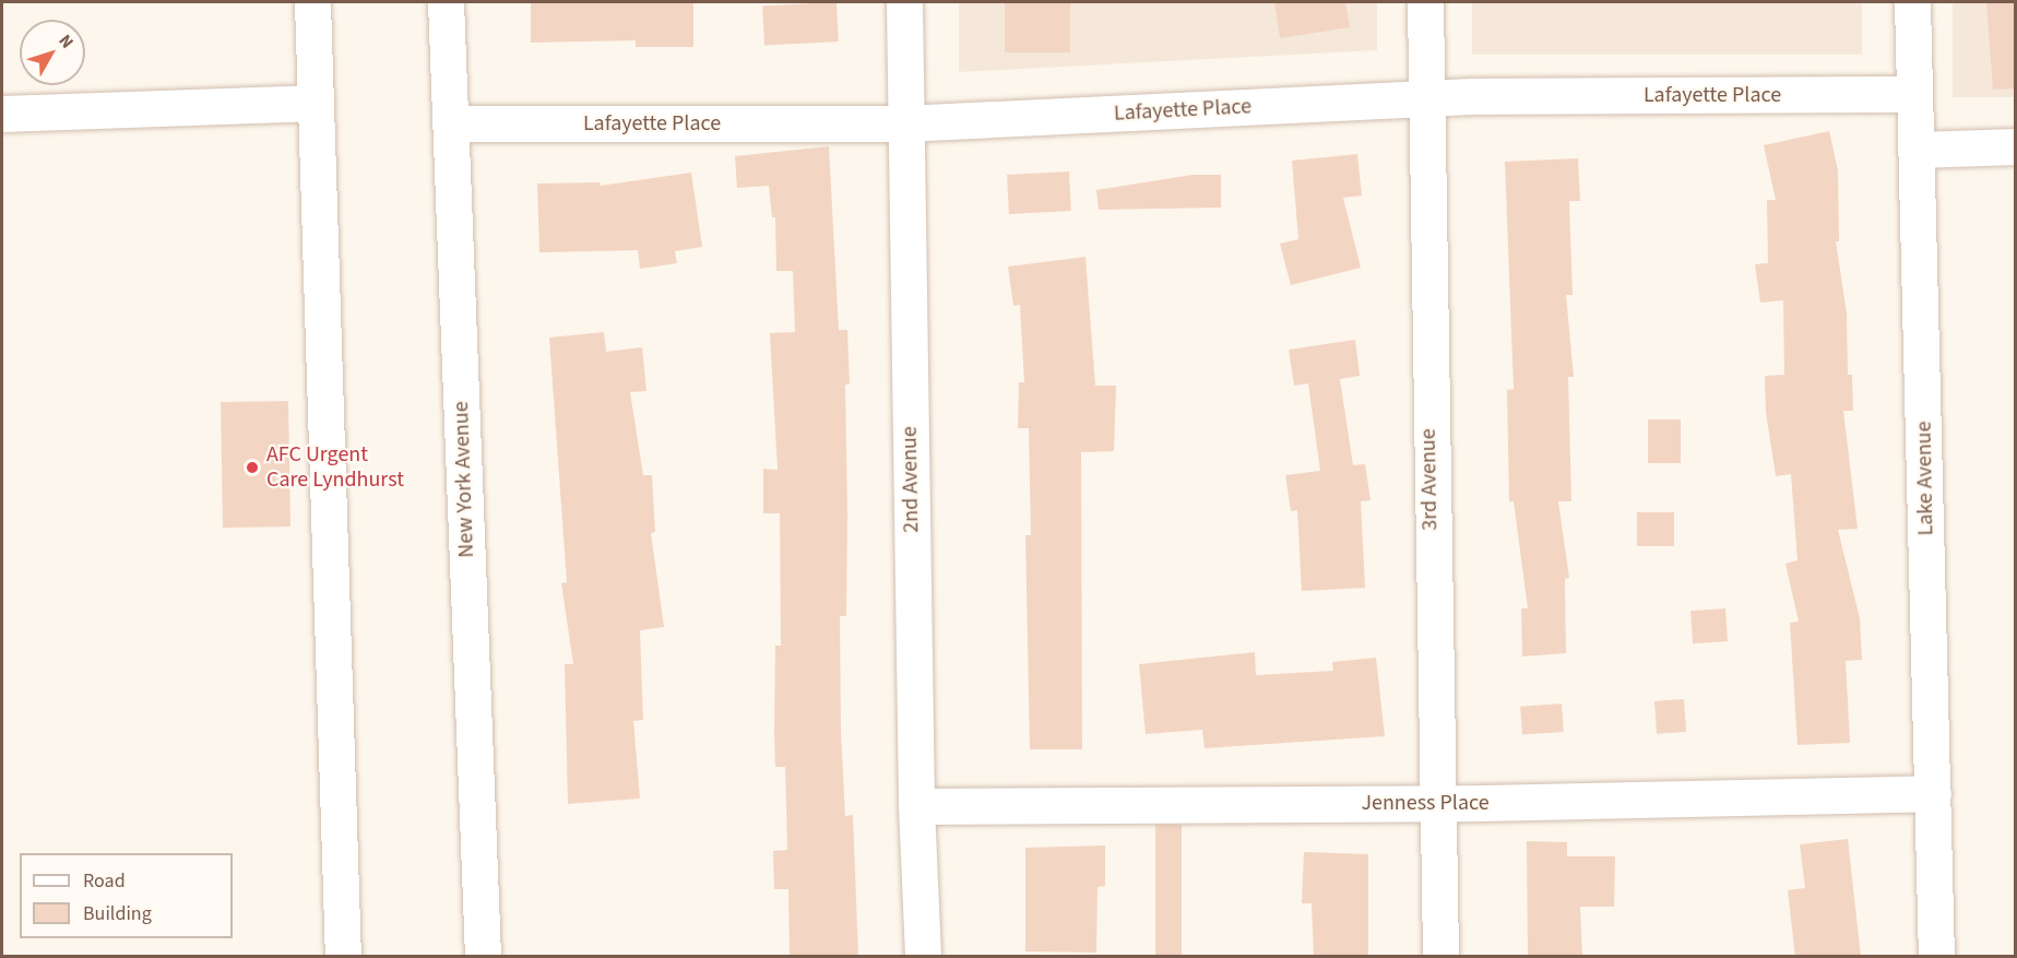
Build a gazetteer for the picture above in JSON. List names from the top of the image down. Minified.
{"streets":{"street":["Lafayette Place","Lake Avenue","New York Avenue","2nd Avenue","3rd Avenue","Jenness Place"]},"crossings":[["Lafayette Place","Lake Avenue"],["Lafayette Place","New York Avenue"],["Lafayette Place","2nd Avenue"],["Lafayette Place","3rd Avenue"],["Lake Avenue","Jenness Place"],["2nd Avenue","Jenness Place"],["3rd Avenue","Jenness Place"]],"places":["AFC Urgent Care Lyndhurst"],"legend":["Road","Building"],"north":"top right"}
